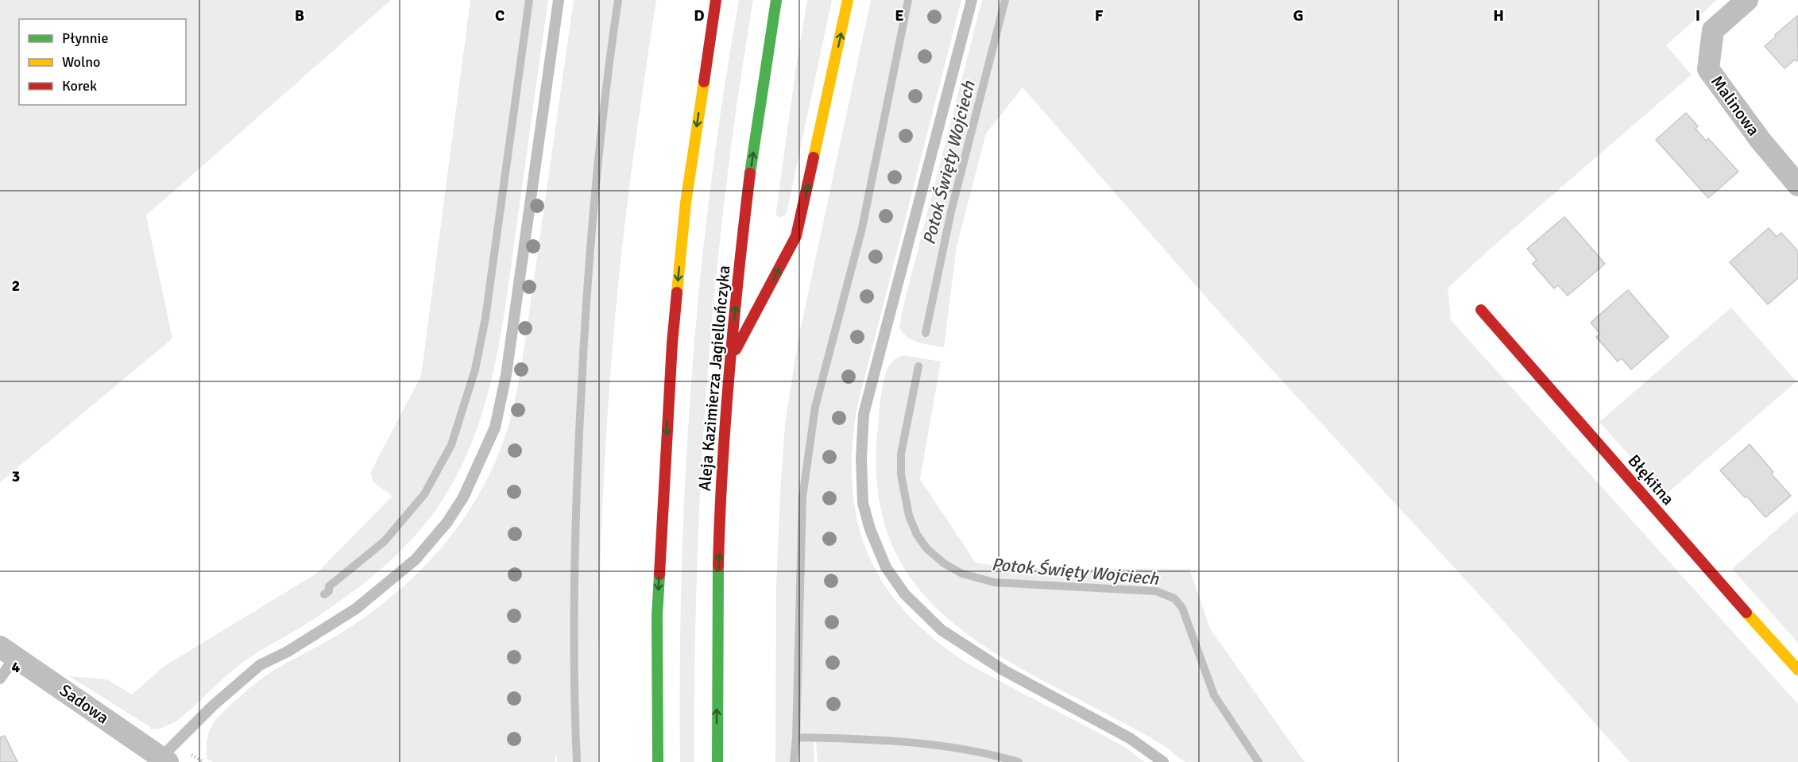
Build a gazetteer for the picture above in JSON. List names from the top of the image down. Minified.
{"streets":{"main road":["Aleja Kazimierza Jagiellończyka","Błękitna"],"street":["Malinowa","Sadowa"]},"water":["Potok Święty Wojciech"],"legend":["Płynnie","Wolno","Korek"],"grid":{"columns":["B","C","D","E","F","G","H","I"],"rows":["2","3","4"]}}
